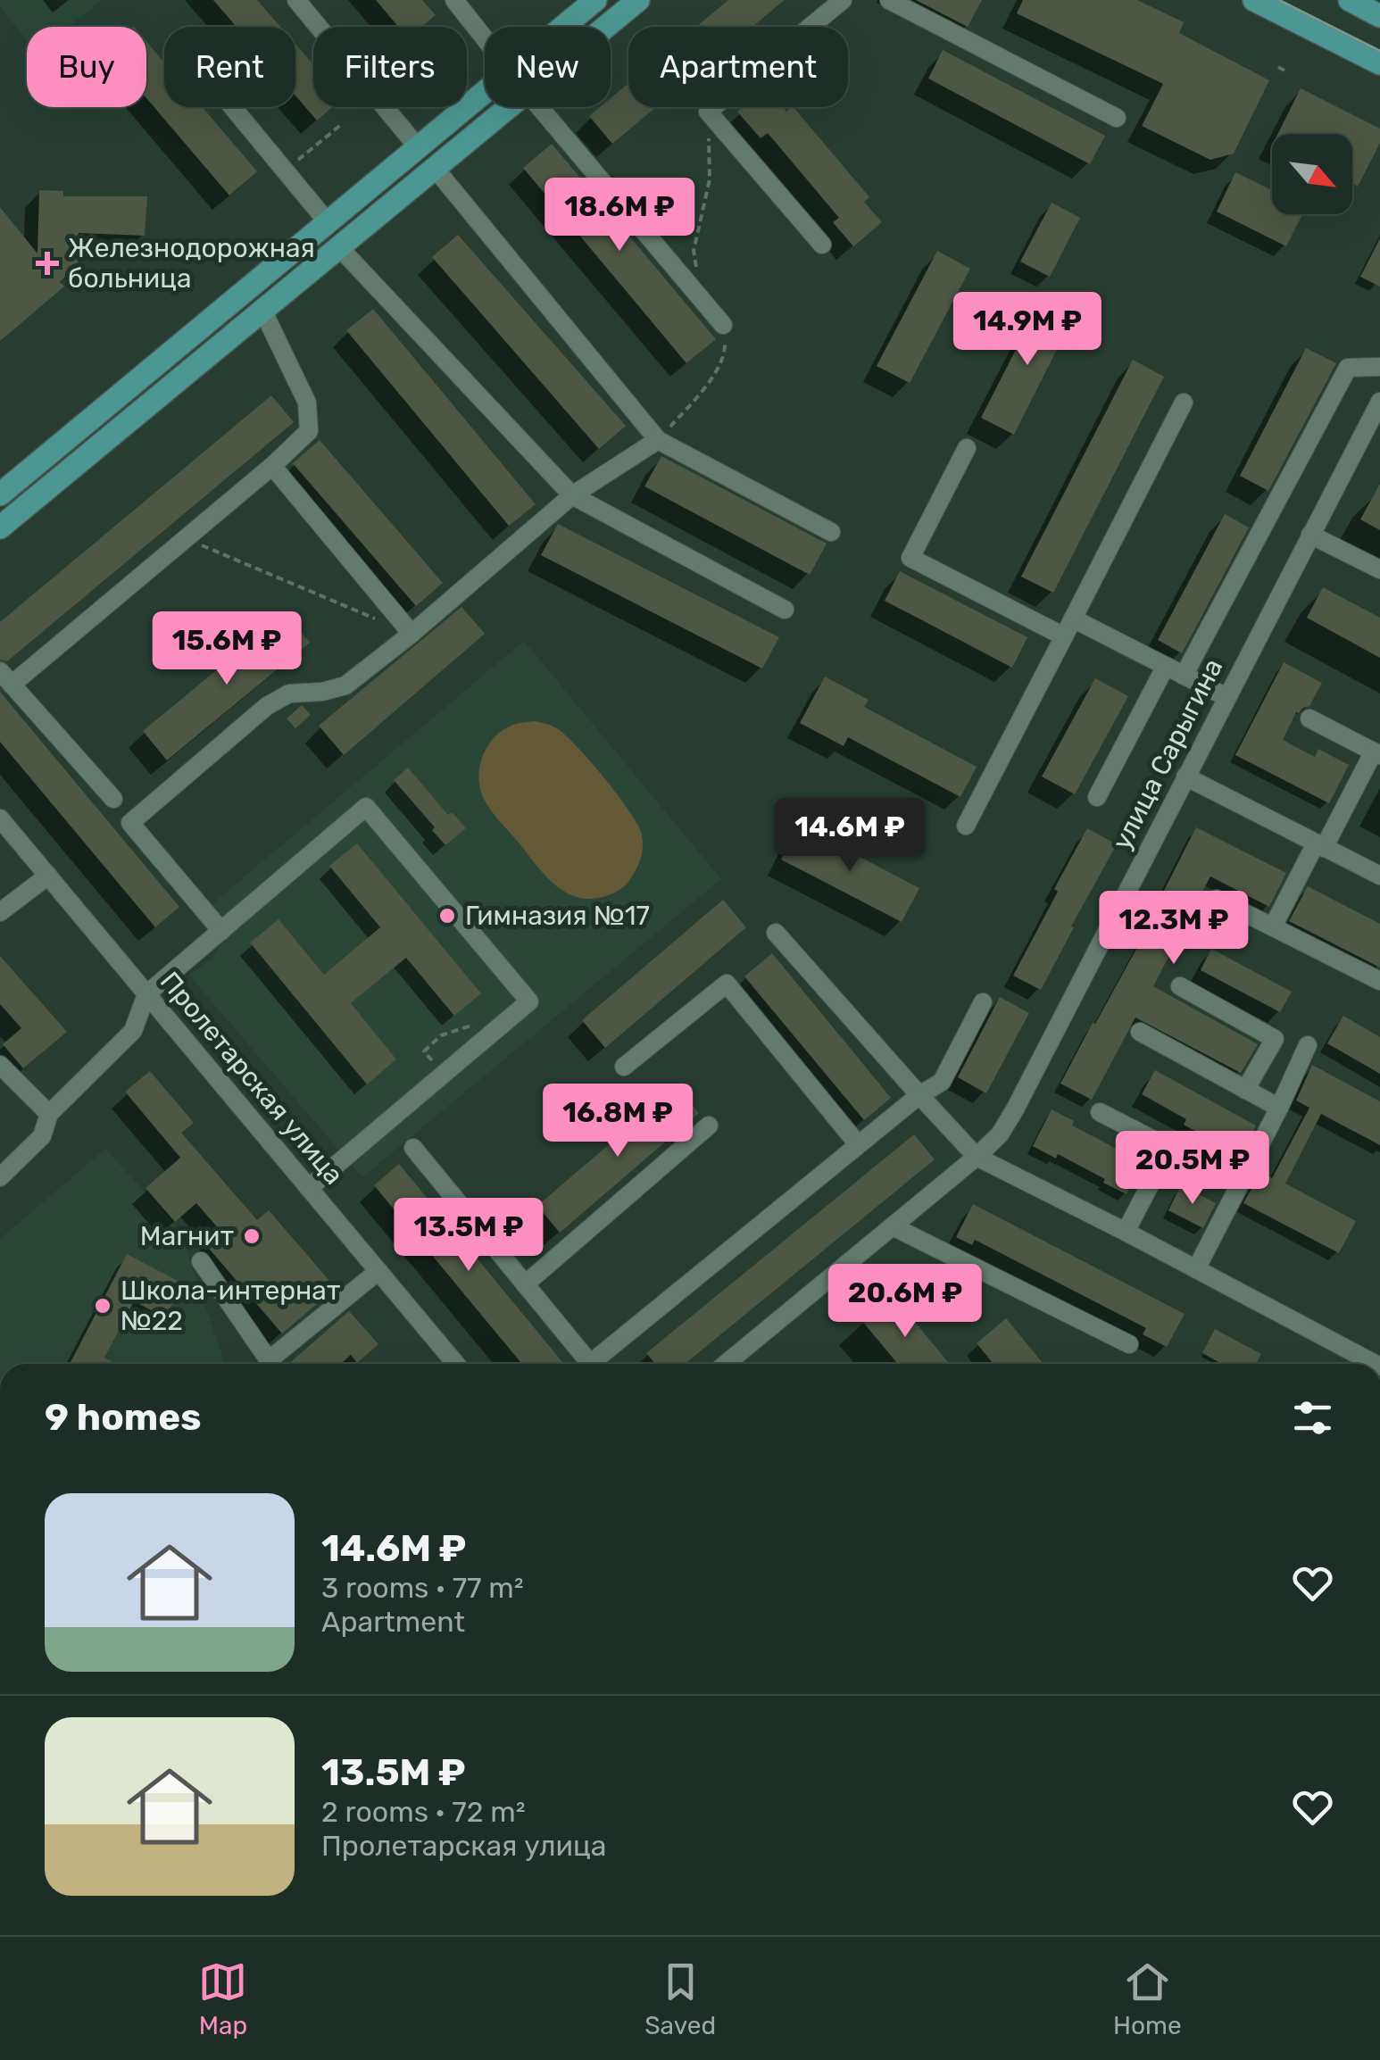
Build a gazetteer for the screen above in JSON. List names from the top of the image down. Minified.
{"streets":{"street":["улица Сарыгина","Пролетарская улица"]},"places":{"health":["Железнодорожная больница"],"other":["Гимназия №17","Магнит","Школа-интернат №22"]},"north":"bottom right","page":{"chip":["Buy","Rent","Filters","New","Apartment"],"price":["18.6M ₽","14.9M ₽","15.6M ₽","14.6M ₽","12.3M ₽","16.8M ₽","20.5M ₽","13.5M ₽","20.6M ₽"],"heading":"9 homes","list":[{"name":"14.6M ₽","note":"3 rooms · 77 m² · Apartment"},{"name":"13.5M ₽","note":"2 rooms · 72 m² · Пролетарская улица"}],"tabs":["Map","Saved","Home"]}}
